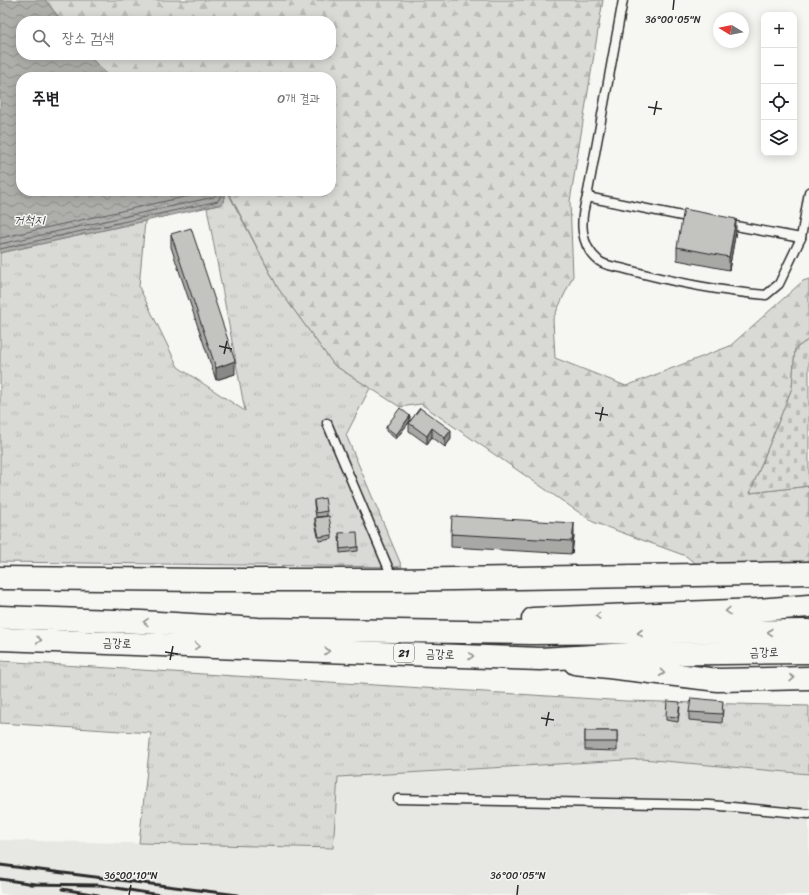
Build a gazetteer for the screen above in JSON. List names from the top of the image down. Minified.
{"streets":{"main road":["금강로","21"]},"water":["거척지"],"north":"left","page":{"map_buttons":["+","−"],"search":"장소 검색","heading":["주변","0개 결과"]},"coordinates":["36°00'05\"N","36°00'10\"N"]}
